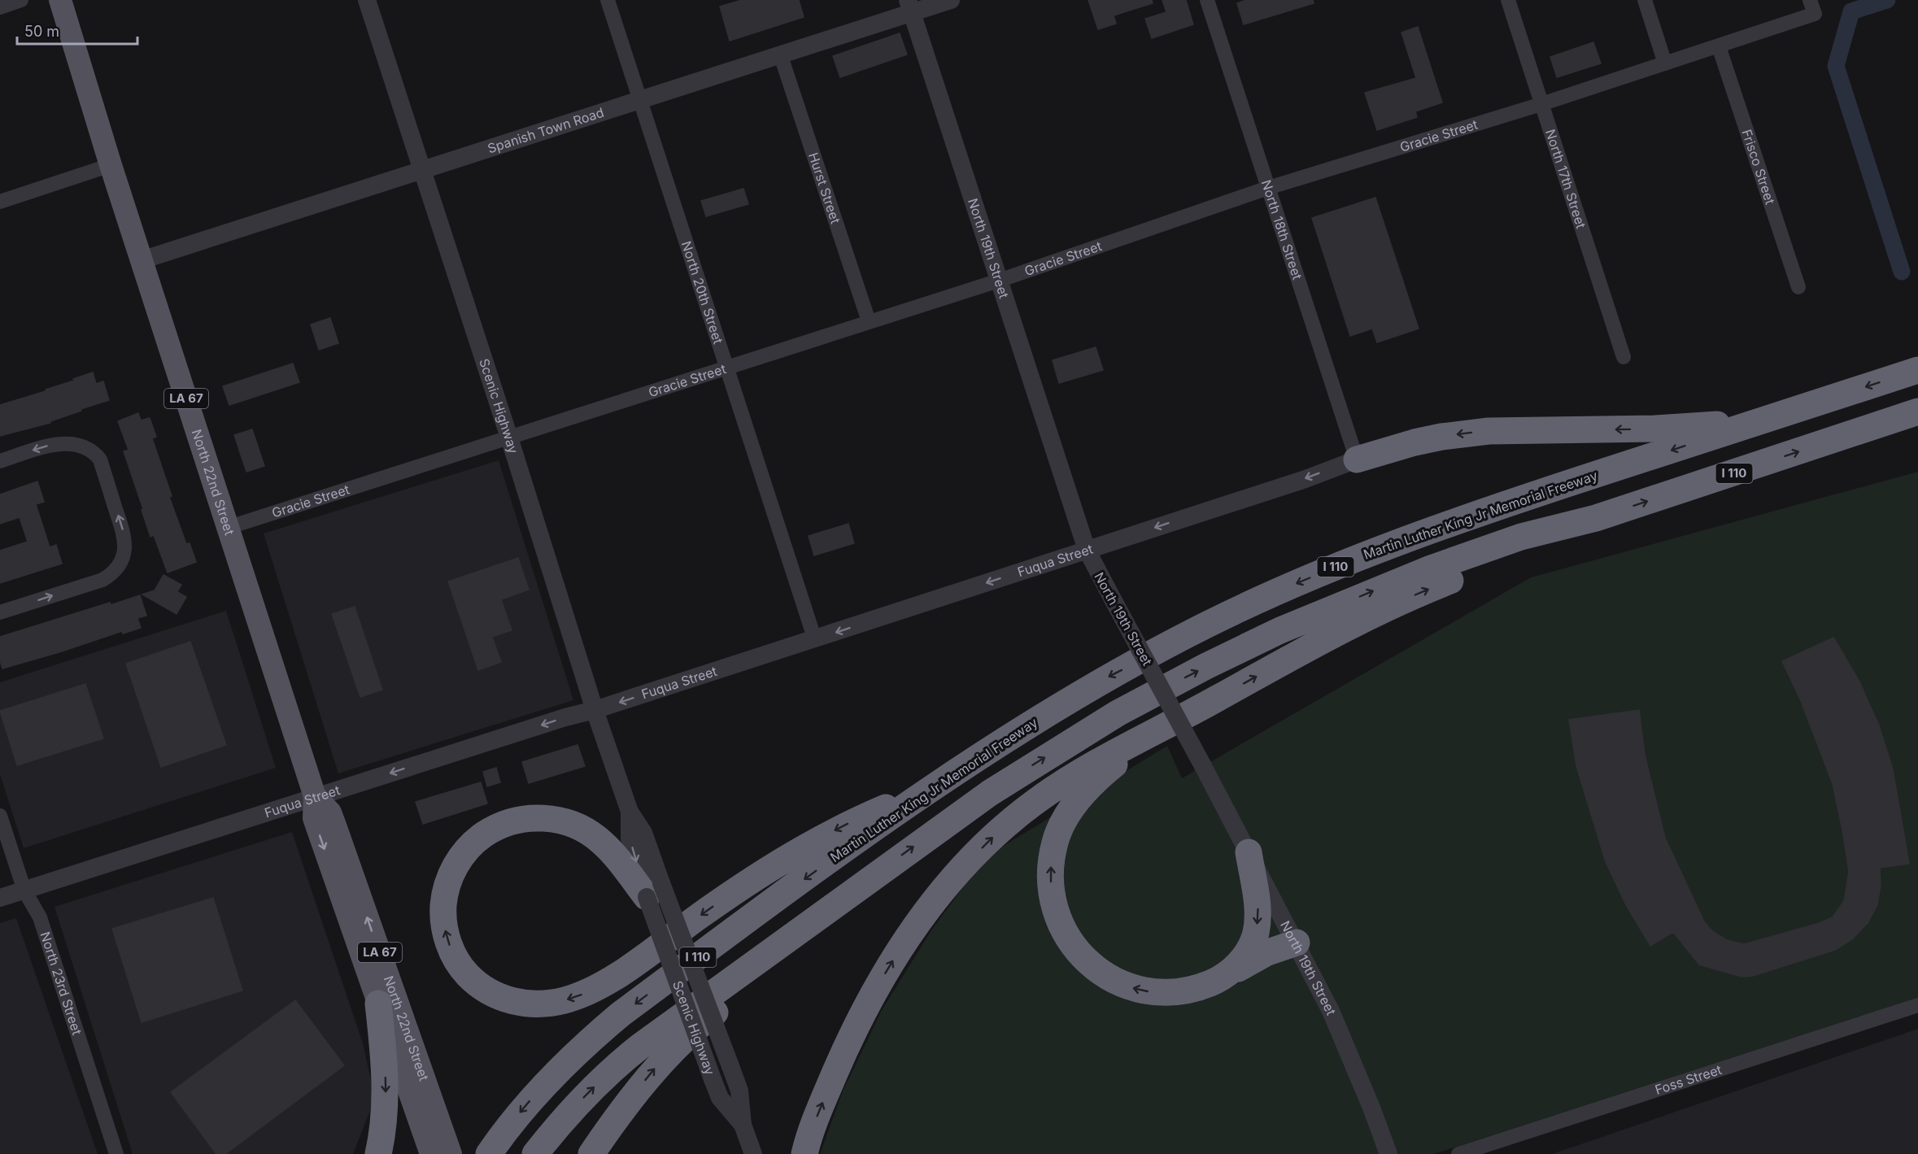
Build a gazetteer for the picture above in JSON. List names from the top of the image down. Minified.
{"streets":{"highway":["I 110","Martin Luther King Jr Memorial Freeway"],"main road":["LA 67","North 22nd Street"],"street":["Spanish Town Road","Gracie Street","Frisco Street","North 17th Street","Hurst Street","North 18th Street","North 19th Street","North 20th Street","Scenic Highway","Fuqua Street","North 23rd Street","Foss Street"]},"crossings":[["Spanish Town Road","Hurst Street"],["Spanish Town Road","North 19th Street"],["Spanish Town Road","North 20th Street"],["Spanish Town Road","Scenic Highway"],["Spanish Town Road","North 22nd Street"],["Gracie Street","Frisco Street"],["Gracie Street","North 17th Street"],["Gracie Street","Hurst Street"],["Gracie Street","North 18th Street"],["Gracie Street","North 19th Street"],["Gracie Street","North 20th Street"],["Gracie Street","Scenic Highway"],["Gracie Street","North 22nd Street"],["North 18th Street","Fuqua Street"],["North 19th Street","Fuqua Street"],["North 20th Street","Fuqua Street"],["Scenic Highway","Fuqua Street"],["North 22nd Street","Fuqua Street"],["Fuqua Street","North 23rd Street"]],"one_way":["Fuqua Street"],"scale_bar":"50 m"}
